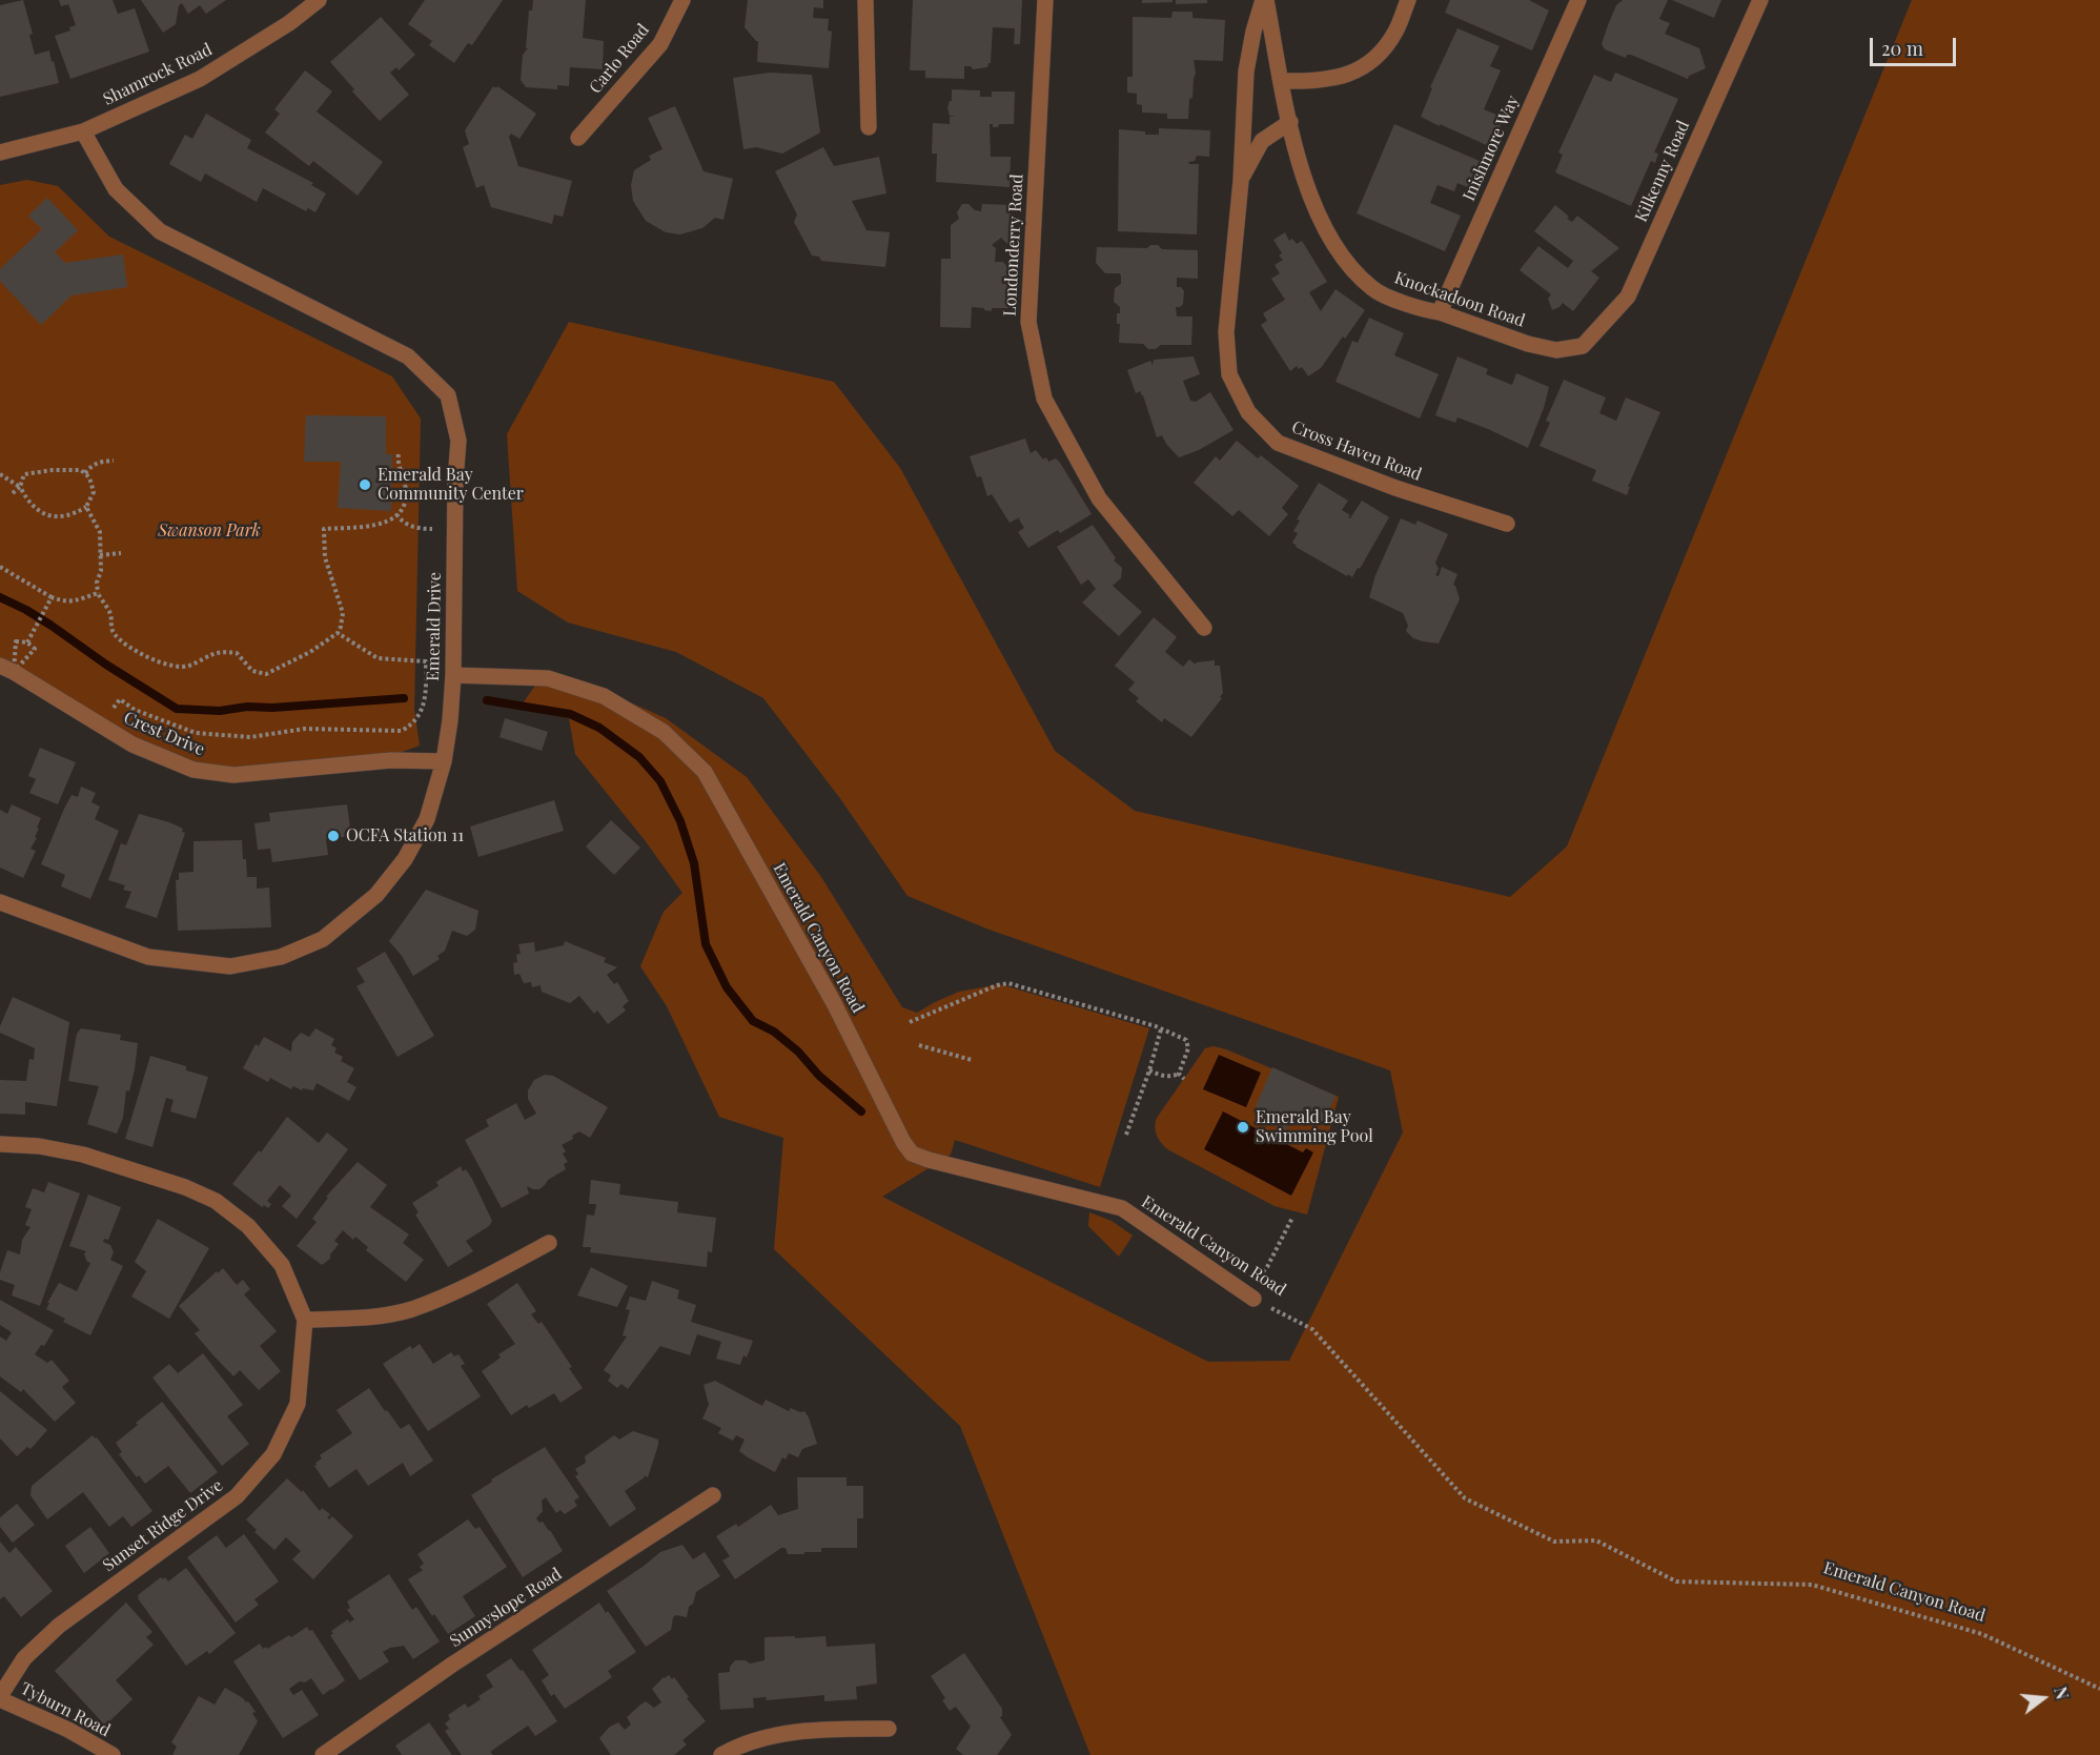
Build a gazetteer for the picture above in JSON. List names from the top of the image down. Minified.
{"streets":{"street":["Carlo Road","Shamrock Road","Inishmore Way","Kilkenny Road","Londonderry Road","Knockadoon Road","Cross Haven Road","Emerald Drive","Crest Drive","Emerald Canyon Road","Sunset Ridge Drive","Sunnyslope Road","Tyburn Road"]},"crossings":[["Shamrock Road","Emerald Drive"],["Inishmore Way","Knockadoon Road"],["Kilkenny Road","Knockadoon Road"],["Knockadoon Road","Cross Haven Road"],["Emerald Drive","Crest Drive"],["Emerald Drive","Emerald Canyon Road"],["Sunset Ridge Drive","Tyburn Road"]],"parks":["Swanson Park"],"places":["Emerald Bay Community Center","OCFA Station 11","Emerald Bay Swimming Pool"],"scale_bar":"20 m","north":"right"}
